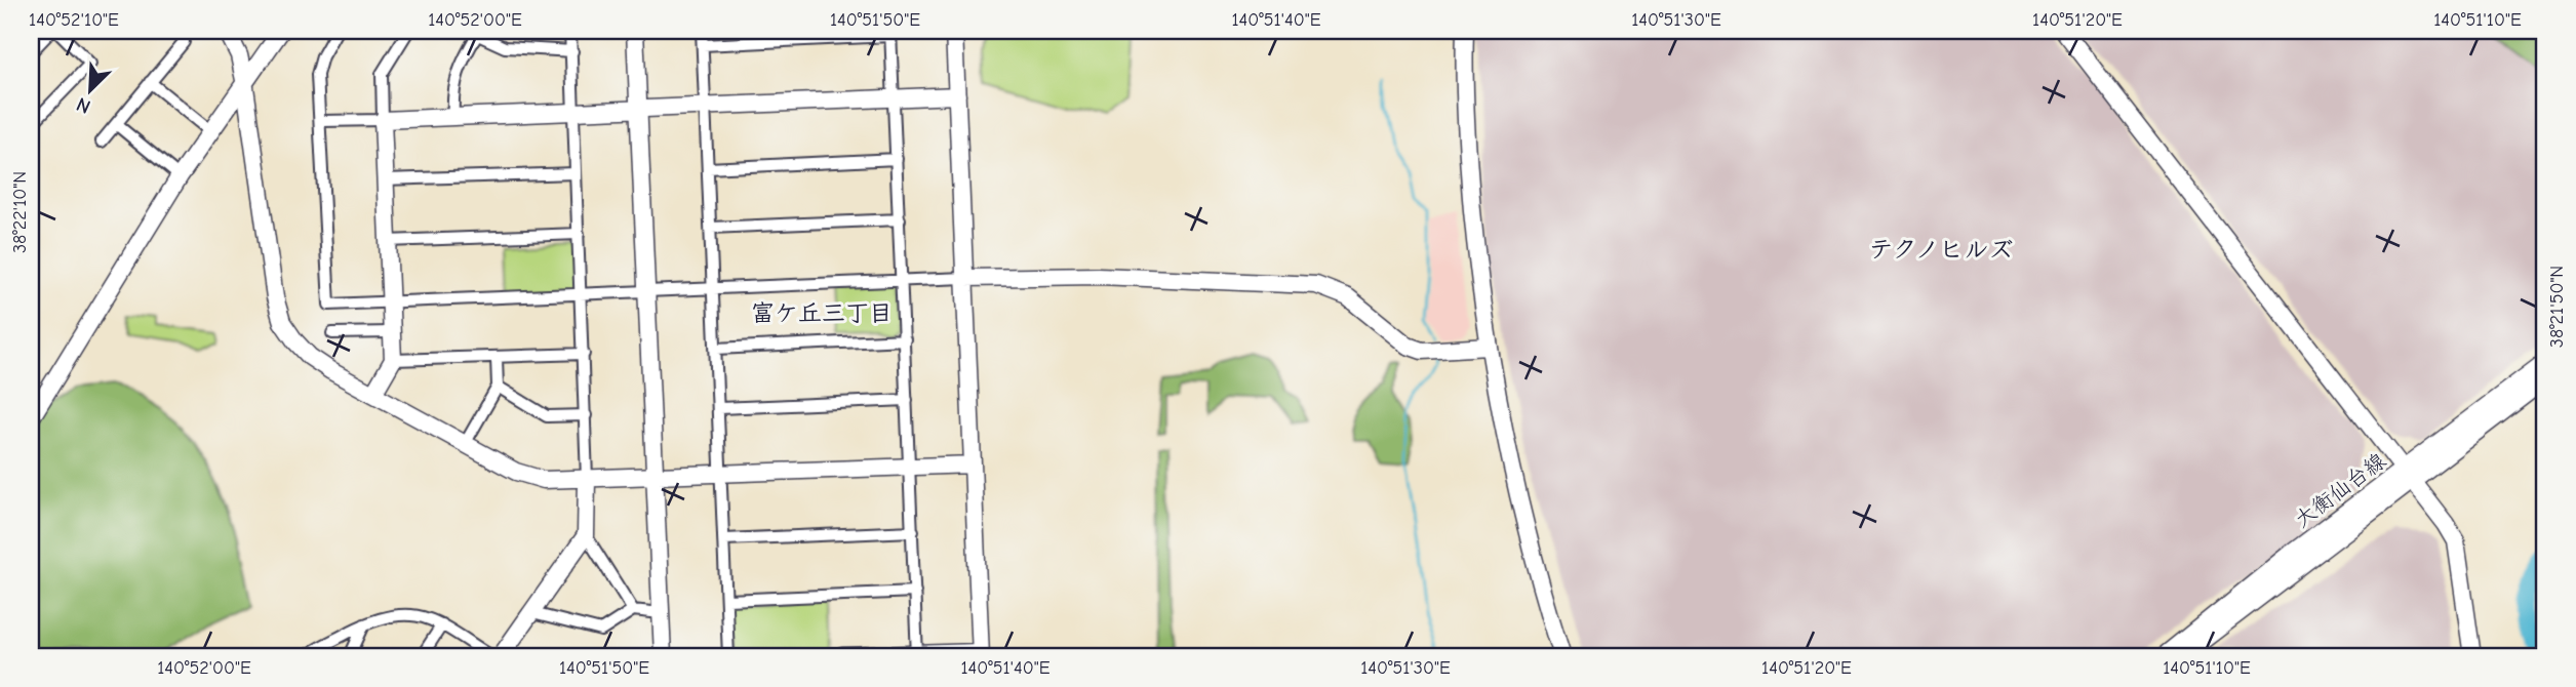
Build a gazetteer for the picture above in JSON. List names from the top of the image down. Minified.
{"streets":{"street":["大衡仙台線"]},"districts":["テクノヒルズ","富ケ丘三丁目"],"north":"bottom left","coordinates":["140°52'10\"E","140°52'00\"E","140°51'50\"E","140°51'40\"E","140°51'30\"E","140°51'20\"E","140°51'10\"E","38°22'10\"N","38°21'50\"N"]}
